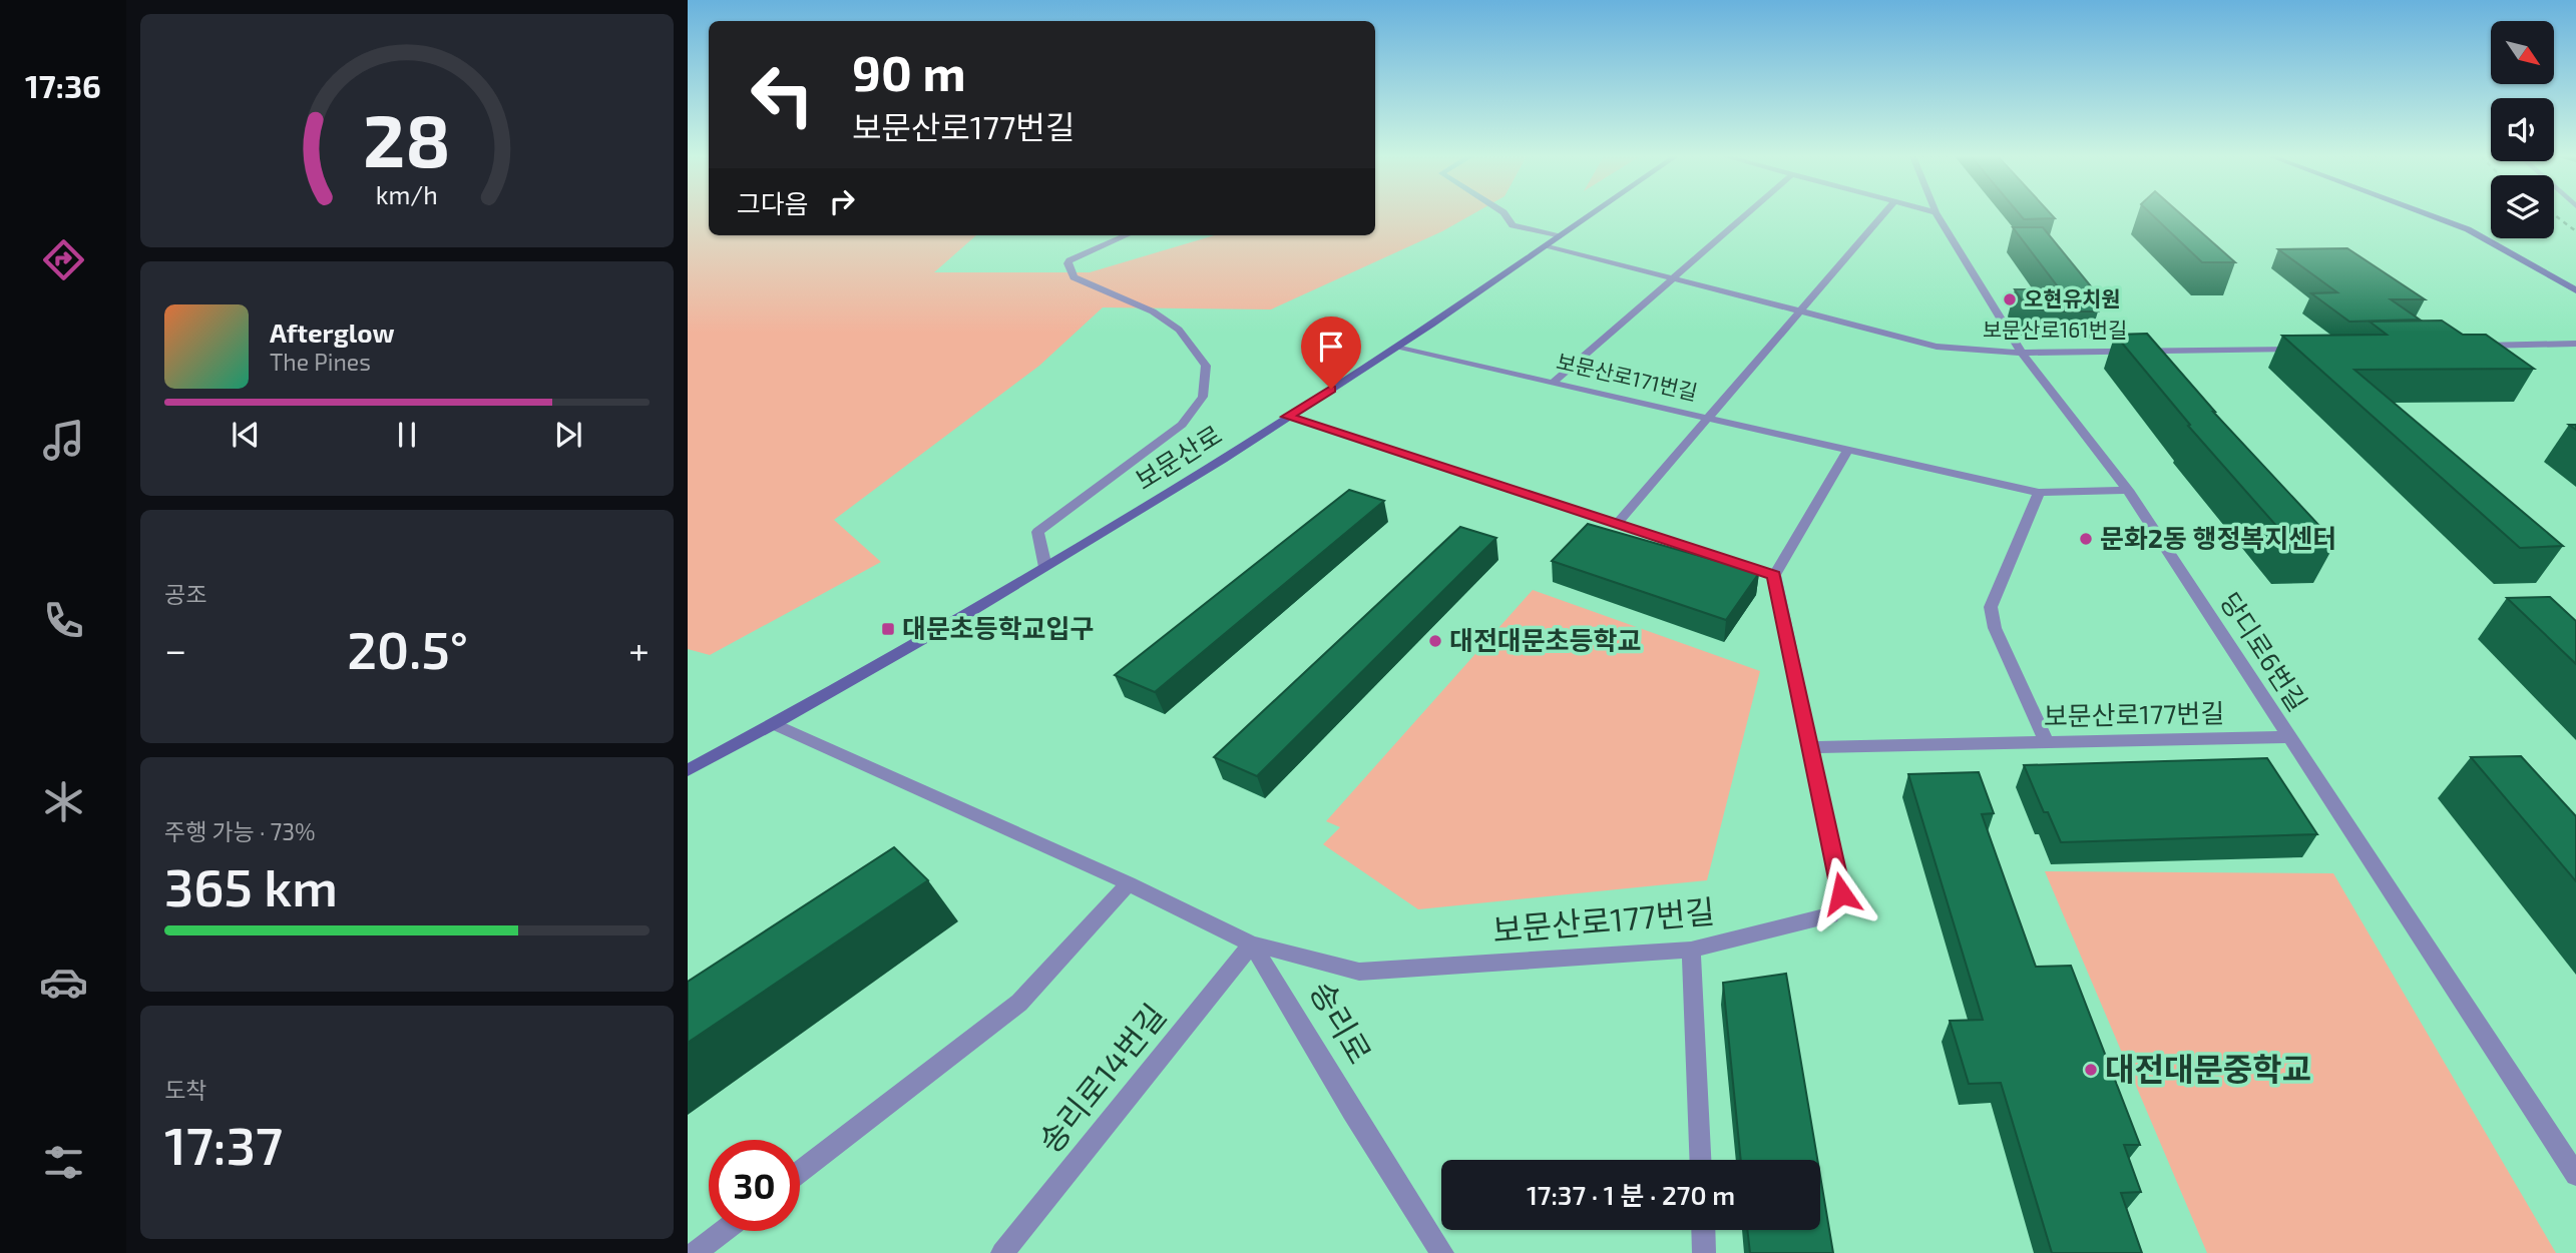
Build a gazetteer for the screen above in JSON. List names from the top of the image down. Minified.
{"streets":{"main road":["보문산로"],"street":["보문산로161번길","보문산로171번길","당디로6번길","보문산로177번길","송리로","송리로14번길"]},"crossings":[["보문산로161번길","보문산로"],["보문산로161번길","당디로6번길"],["보문산로171번길","보문산로"],["보문산로171번길","당디로6번길"],["당디로6번길","보문산로177번길"],["보문산로177번길","송리로"],["보문산로177번길","송리로14번길"],["송리로","송리로14번길"]],"places":{"other":["오현유치원","문화2동 행정복지센터","대전대문초등학교","대전대문중학교"],"transit":["대문초등학교입구"]},"north":"bottom right","page":{"tabs":"17:36","turn":["90 m","보문산로177번길"],"then":"그다음","song":["Afterglow","The Pines"],"tile":["공조",["주행 가능 · 73%","365 km"],["도착","17:37"]],"heat":["−","20.5°","+"],"limit":"30","trip":"17:37 · 1 분 · 270 m","gauge":["28","km/h"]}}
